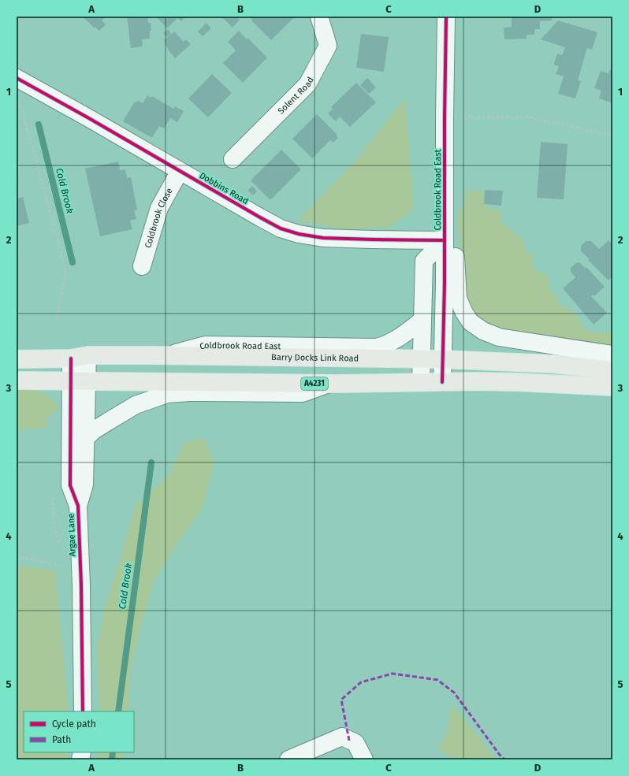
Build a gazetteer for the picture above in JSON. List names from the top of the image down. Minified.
{"streets":{"main road":["Barry Docks Link Road","A4231"],"street":["Solent Road","Dobbins Road","Coldbrook Road East","Coldbrook Close","Argae Lane"]},"crossings":[["Dobbins Road","Coldbrook Road East"],["Dobbins Road","Coldbrook Close"],["Coldbrook Road East","Barry Docks Link Road"],["Coldbrook Road East","A4231"],["Barry Docks Link Road","Argae Lane"],["A4231","Argae Lane"]],"water":["Cold Brook"],"legend":["Cycle path","Path"],"grid":{"columns":["A","B","C","D"],"rows":["1","2","3","4","5"]}}
